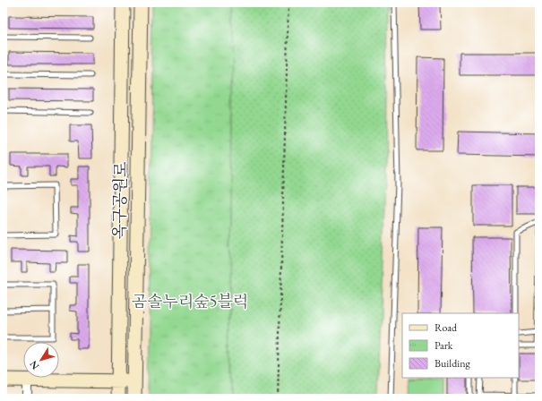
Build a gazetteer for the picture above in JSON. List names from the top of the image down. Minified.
{"streets":{"street":["옥구공원로"]},"parks":["곰솔누리숲5블럭"],"legend":["Road","Park","Building"],"north":"bottom left"}
